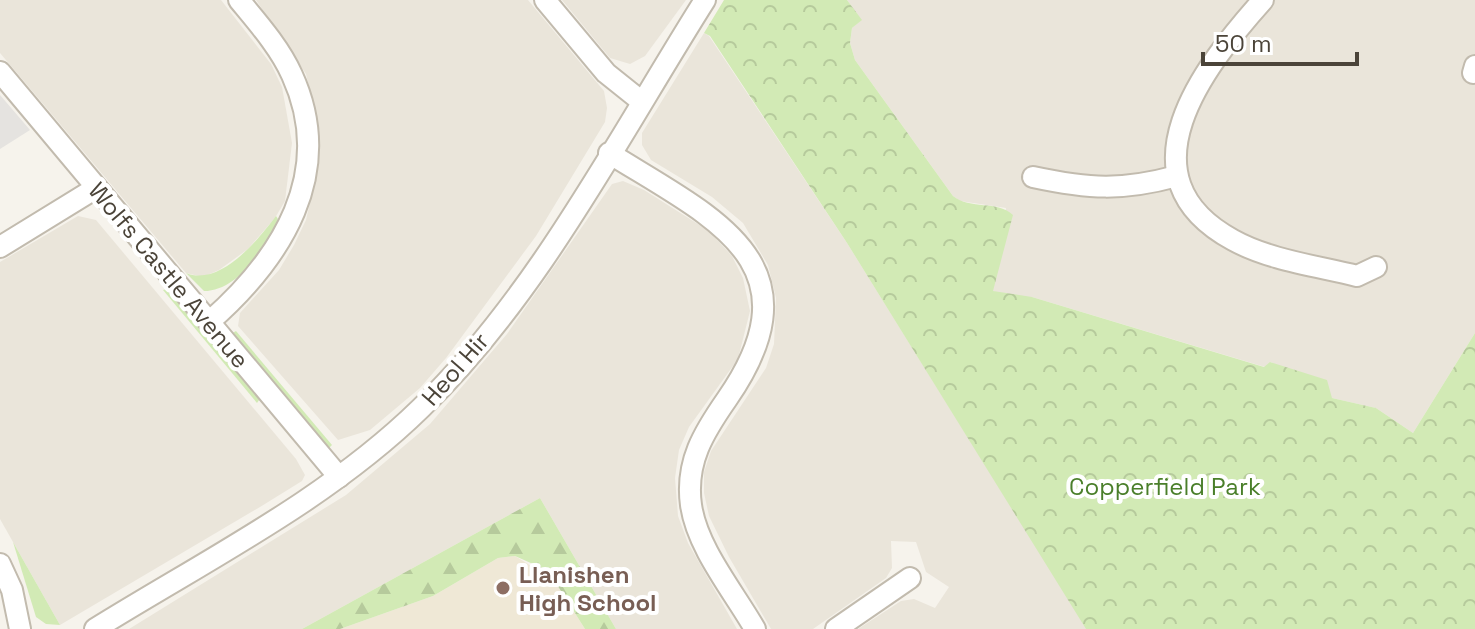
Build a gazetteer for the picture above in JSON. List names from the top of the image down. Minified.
{"streets":{"street":["Wolfs Castle Avenue","Heol Hir"]},"crossings":[["Wolfs Castle Avenue","Heol Hir"]],"parks":["Copperfield Park"],"places":["Llanishen High School"],"scale_bar":"50 m"}
